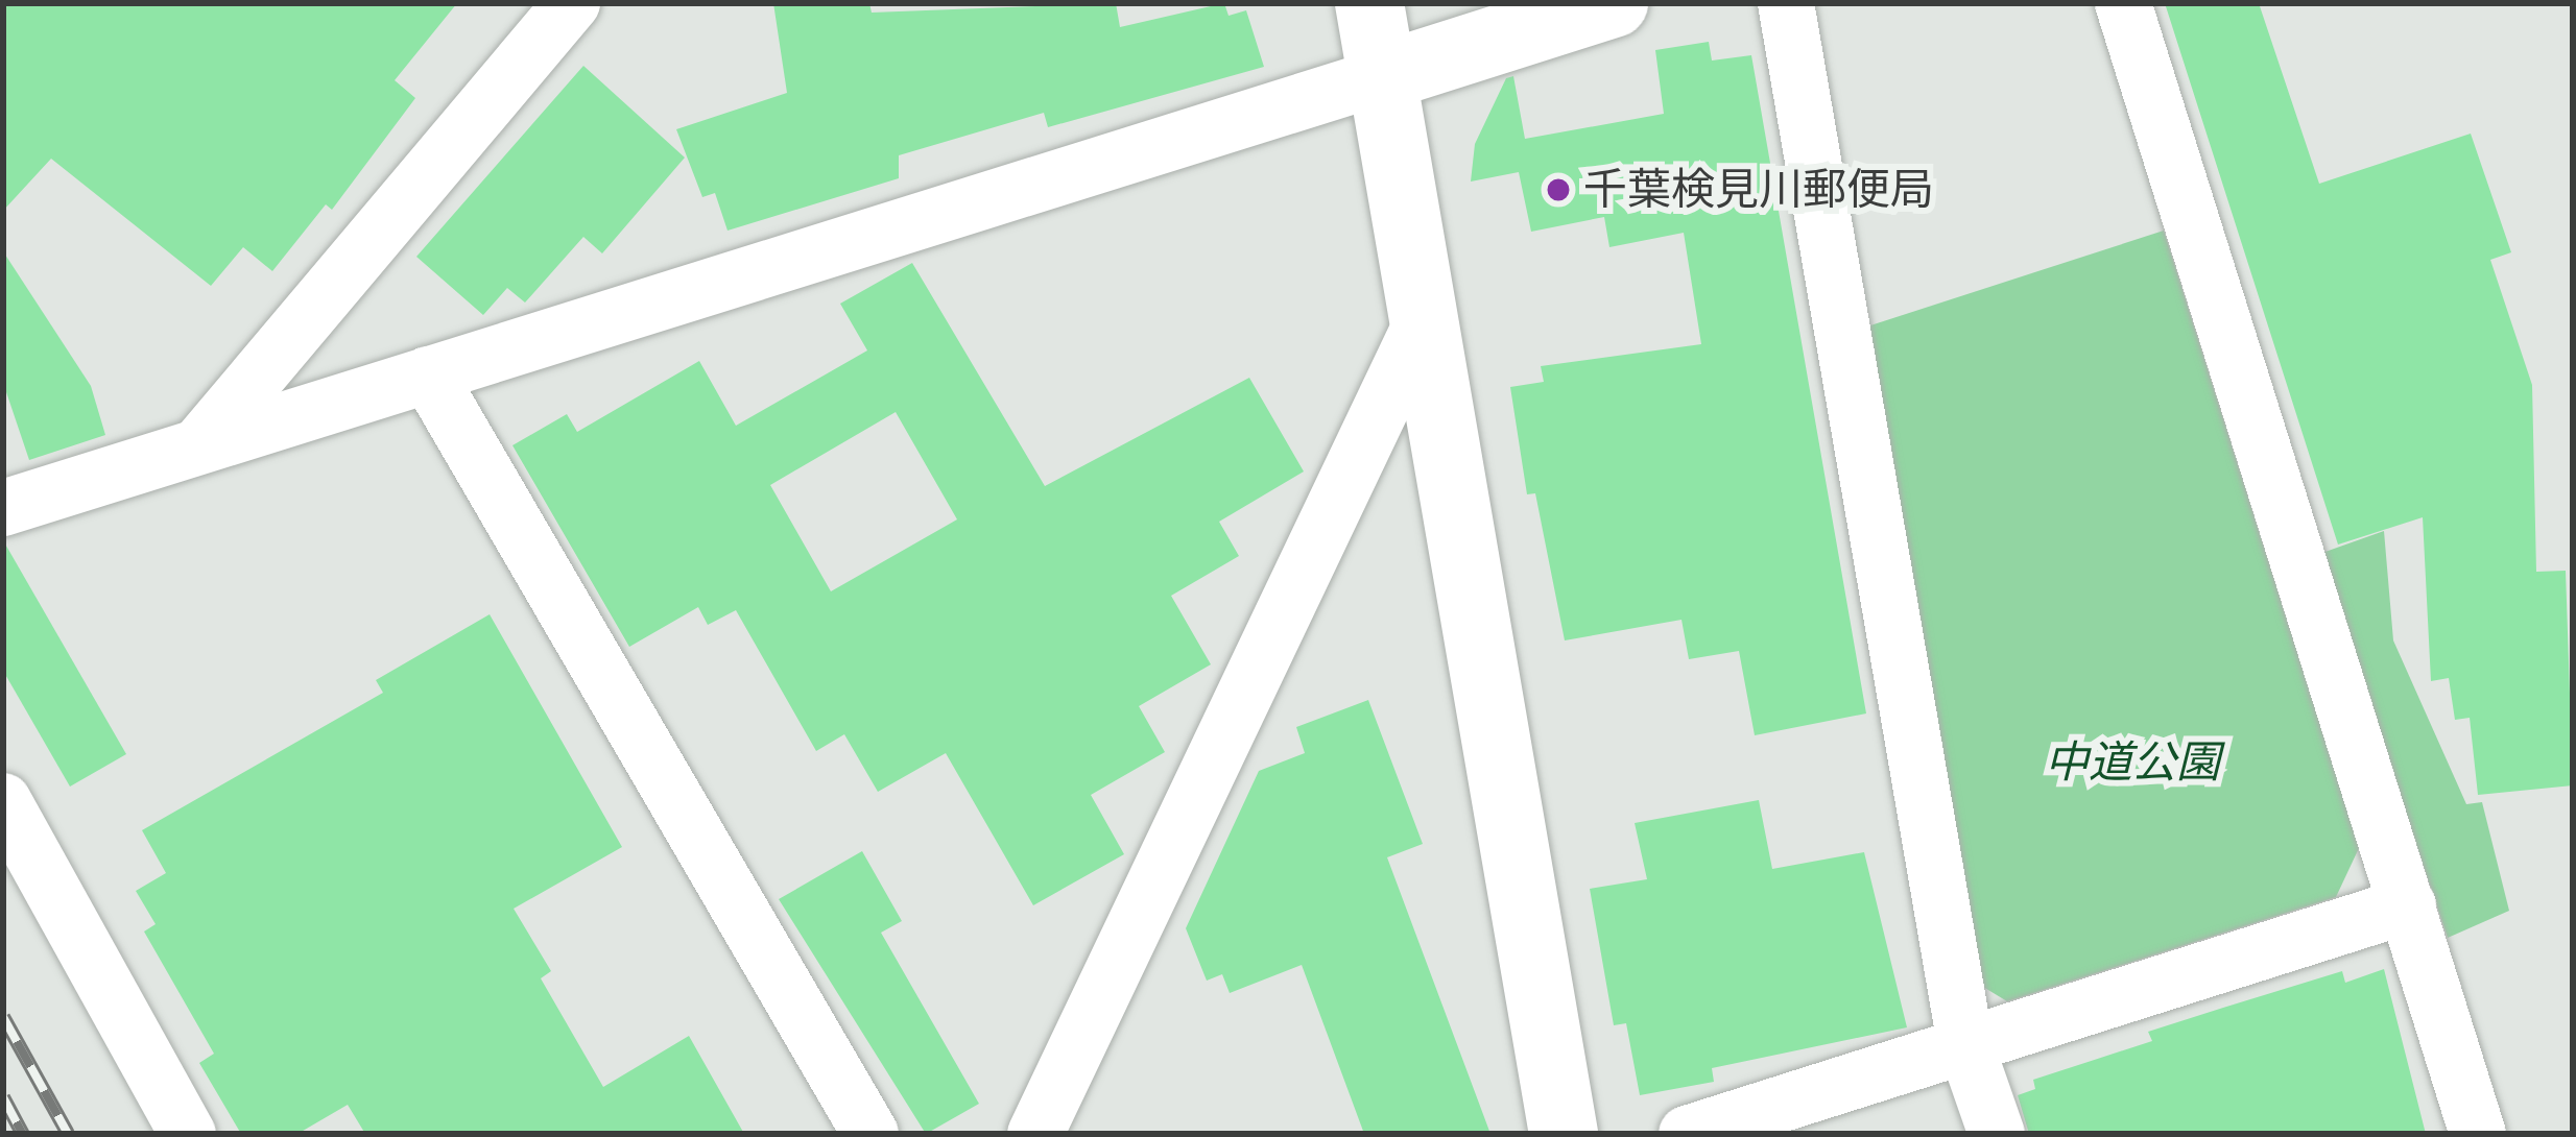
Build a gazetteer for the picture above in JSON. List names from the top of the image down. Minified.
{"parks":["中道公園"],"places":["千葉検見川郵便局"]}
